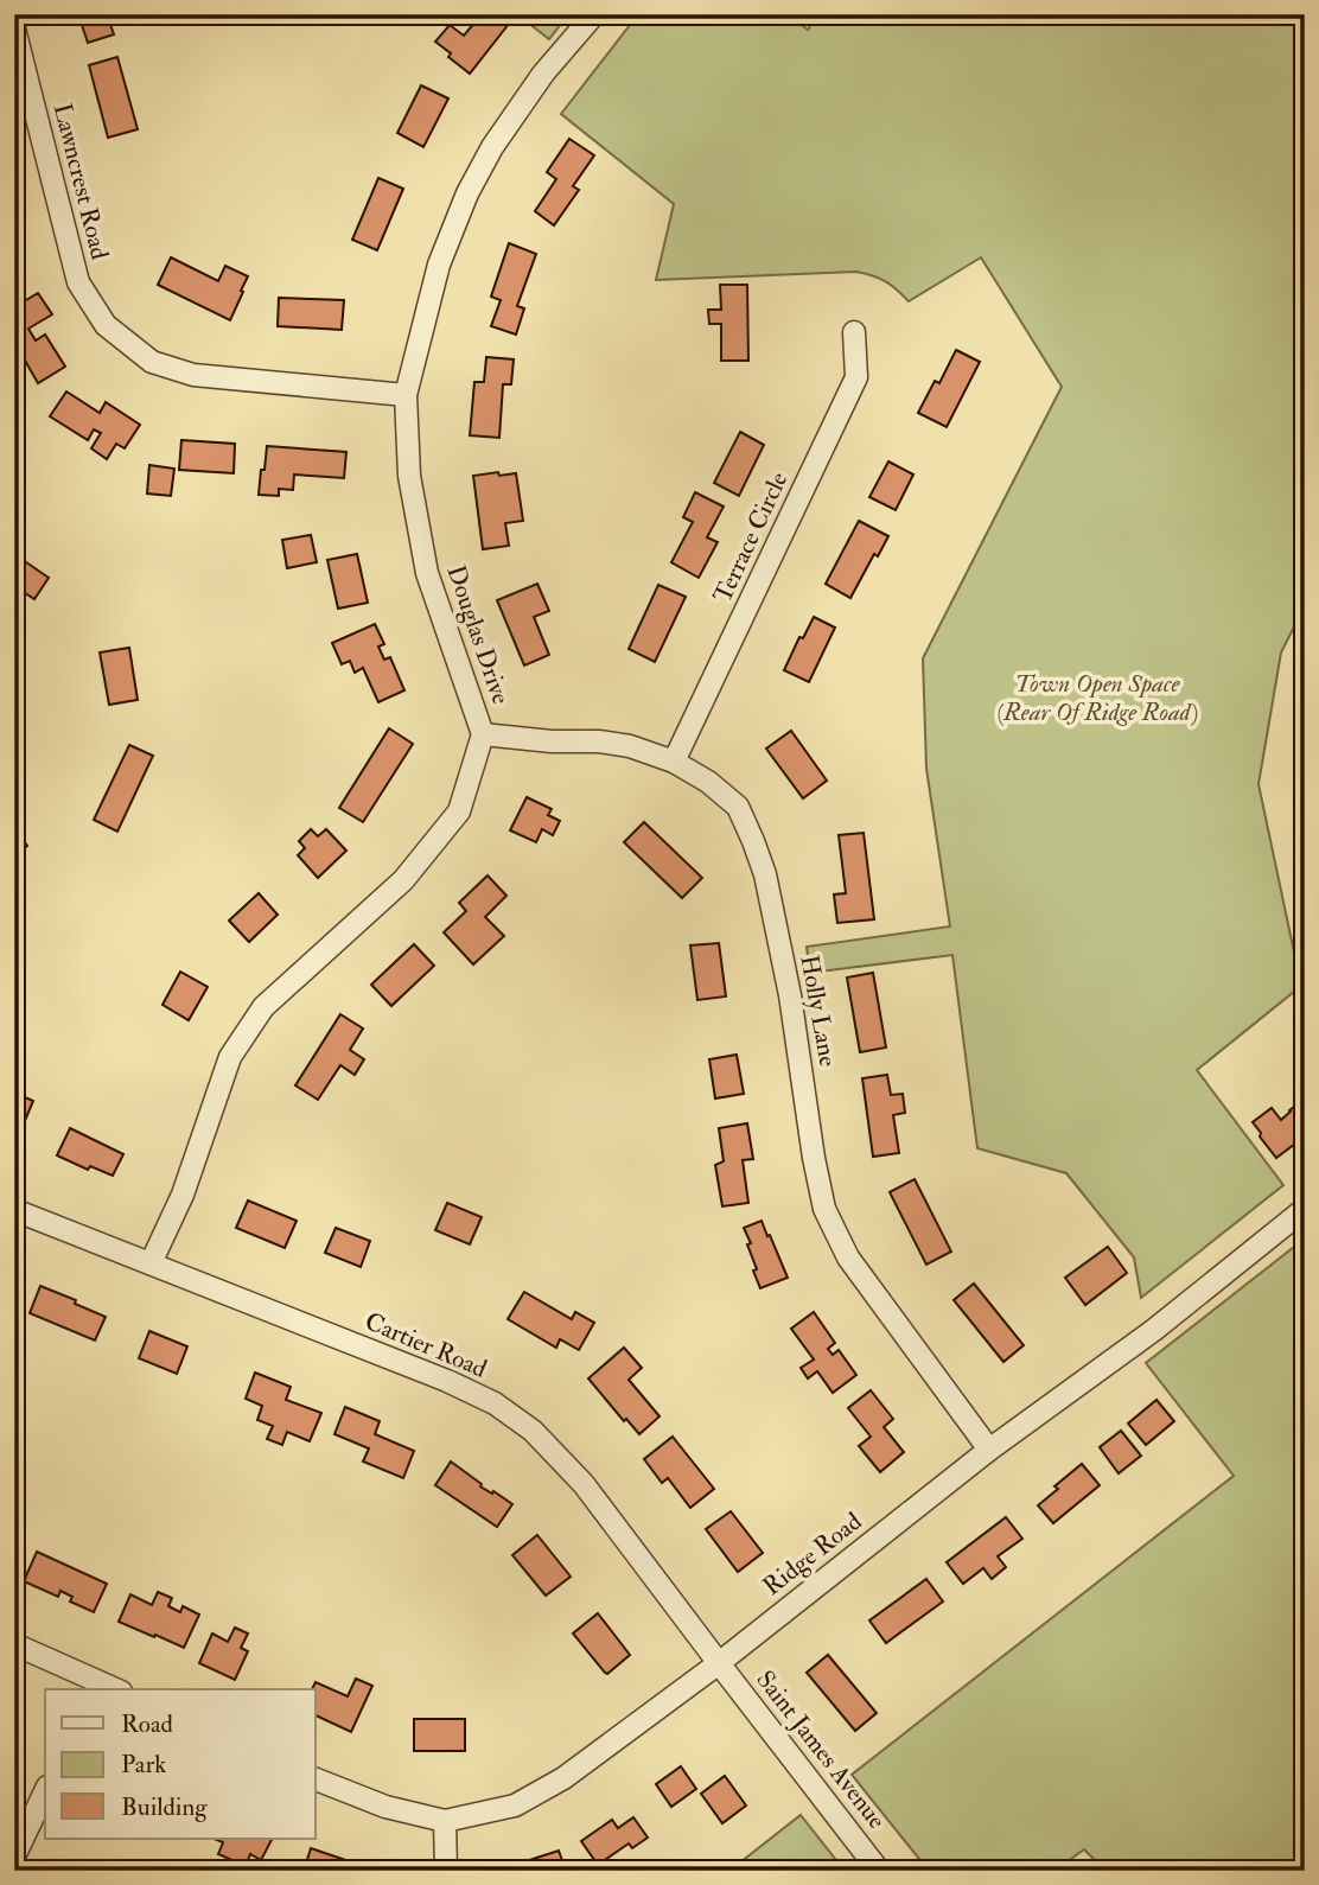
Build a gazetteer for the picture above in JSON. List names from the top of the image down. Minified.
{"streets":{"street":["Lawncrest Road","Terrace Circle","Douglas Drive","Holly Lane","Cartier Road","Ridge Road","Saint James Avenue"]},"crossings":[["Lawncrest Road","Douglas Drive"],["Terrace Circle","Holly Lane"],["Douglas Drive","Holly Lane"],["Douglas Drive","Cartier Road"],["Holly Lane","Ridge Road"],["Cartier Road","Ridge Road"],["Cartier Road","Saint James Avenue"],["Ridge Road","Saint James Avenue"]],"parks":["Town Open Space (Rear Of Ridge Road)"],"legend":["Road","Park","Building"]}
